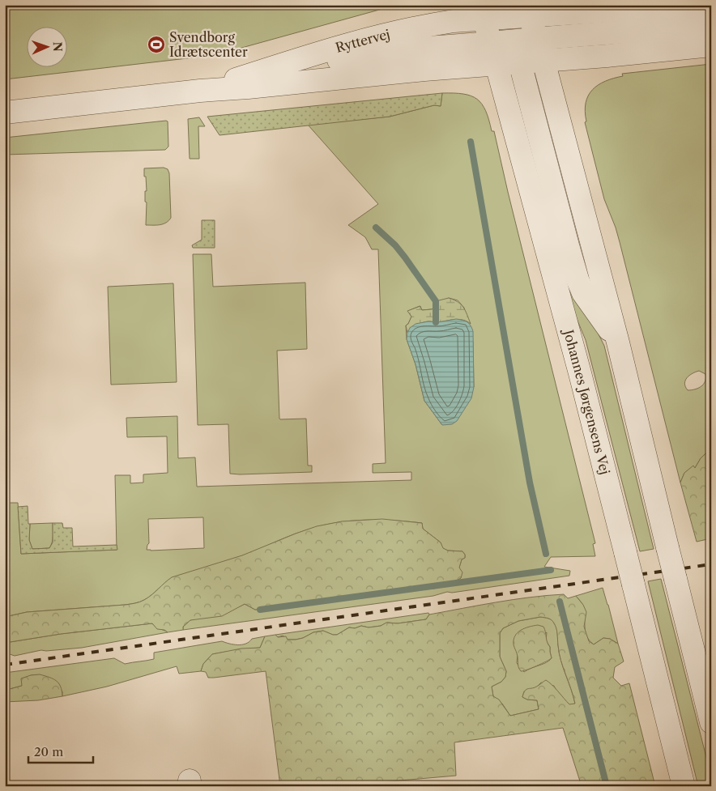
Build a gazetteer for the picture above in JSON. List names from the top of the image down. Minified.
{"streets":{"street":["Ryttervej","Johannes Jørgensens Vej"]},"crossings":[["Ryttervej","Johannes Jørgensens Vej"]],"places":{"sports":["Svendborg Idrætscenter"]},"scale_bar":"20 m","north":"right"}
